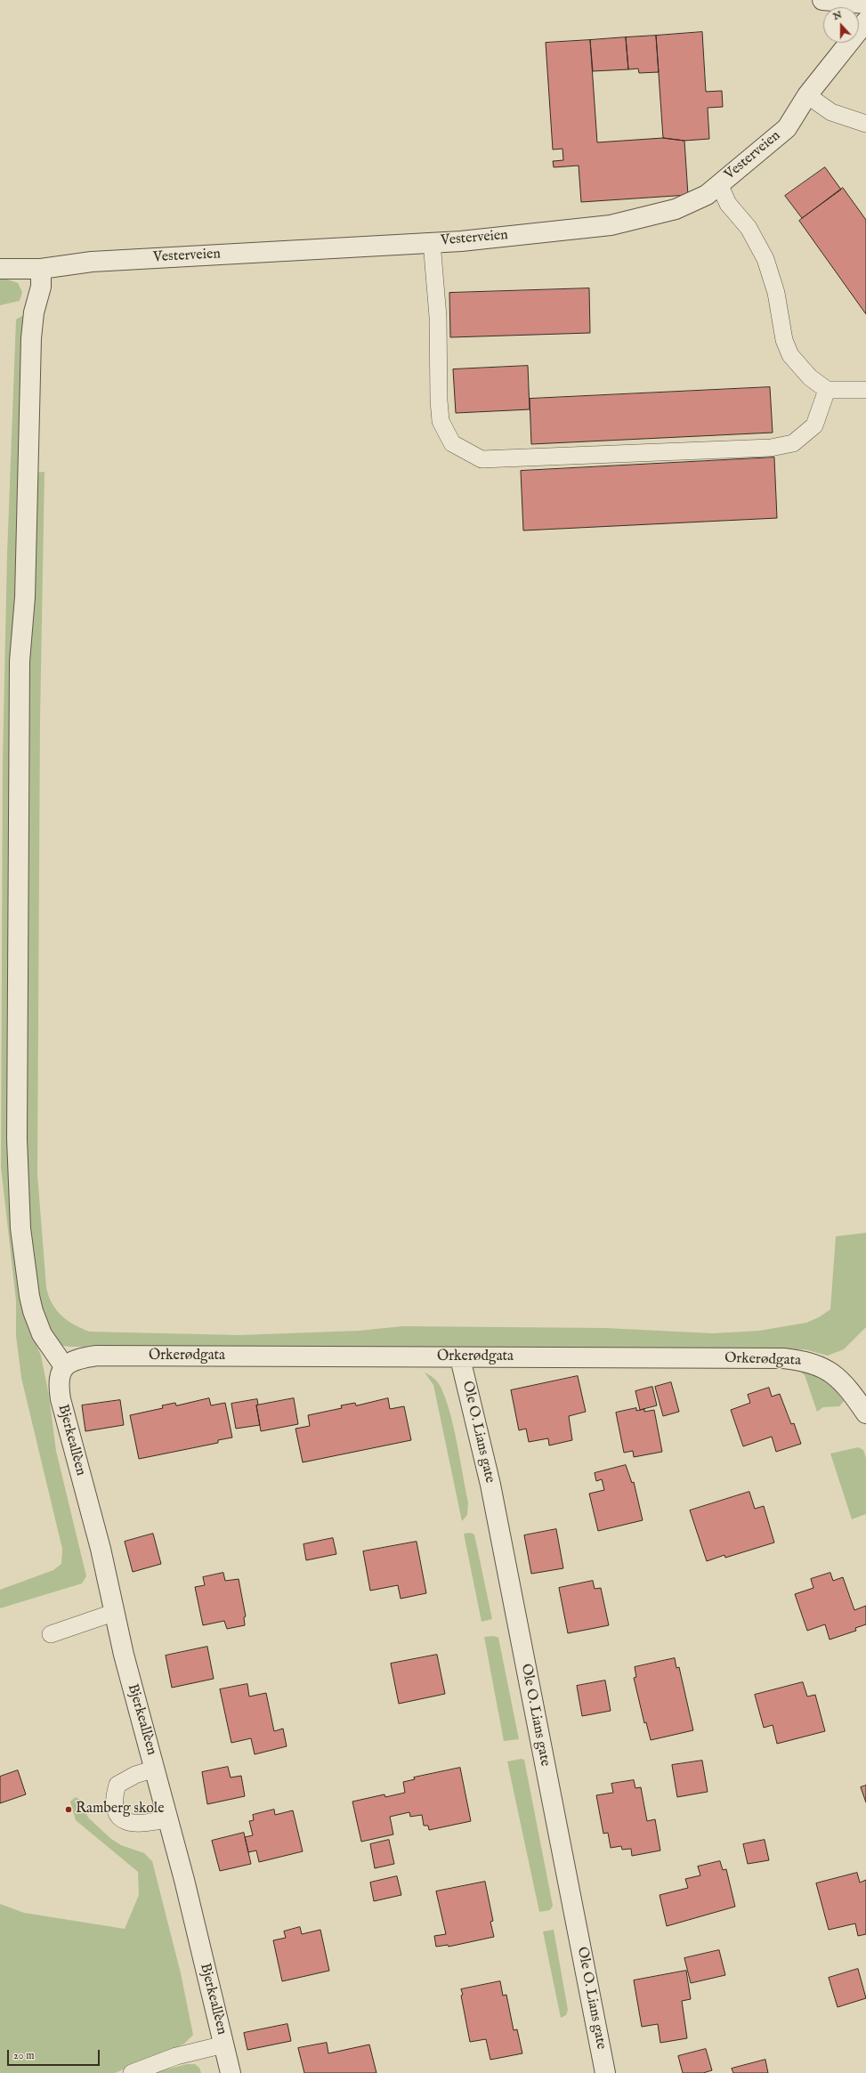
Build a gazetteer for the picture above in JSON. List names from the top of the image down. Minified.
{"streets":{"street":["Vesterveien","Orkerødgata","Ole O. Lians gate","Bjerkeallèen"]},"crossings":[["Orkerødgata","Ole O. Lians gate"],["Orkerødgata","Bjerkeallèen"]],"places":["Ramberg skole"],"scale_bar":"20 m","north":"top"}
